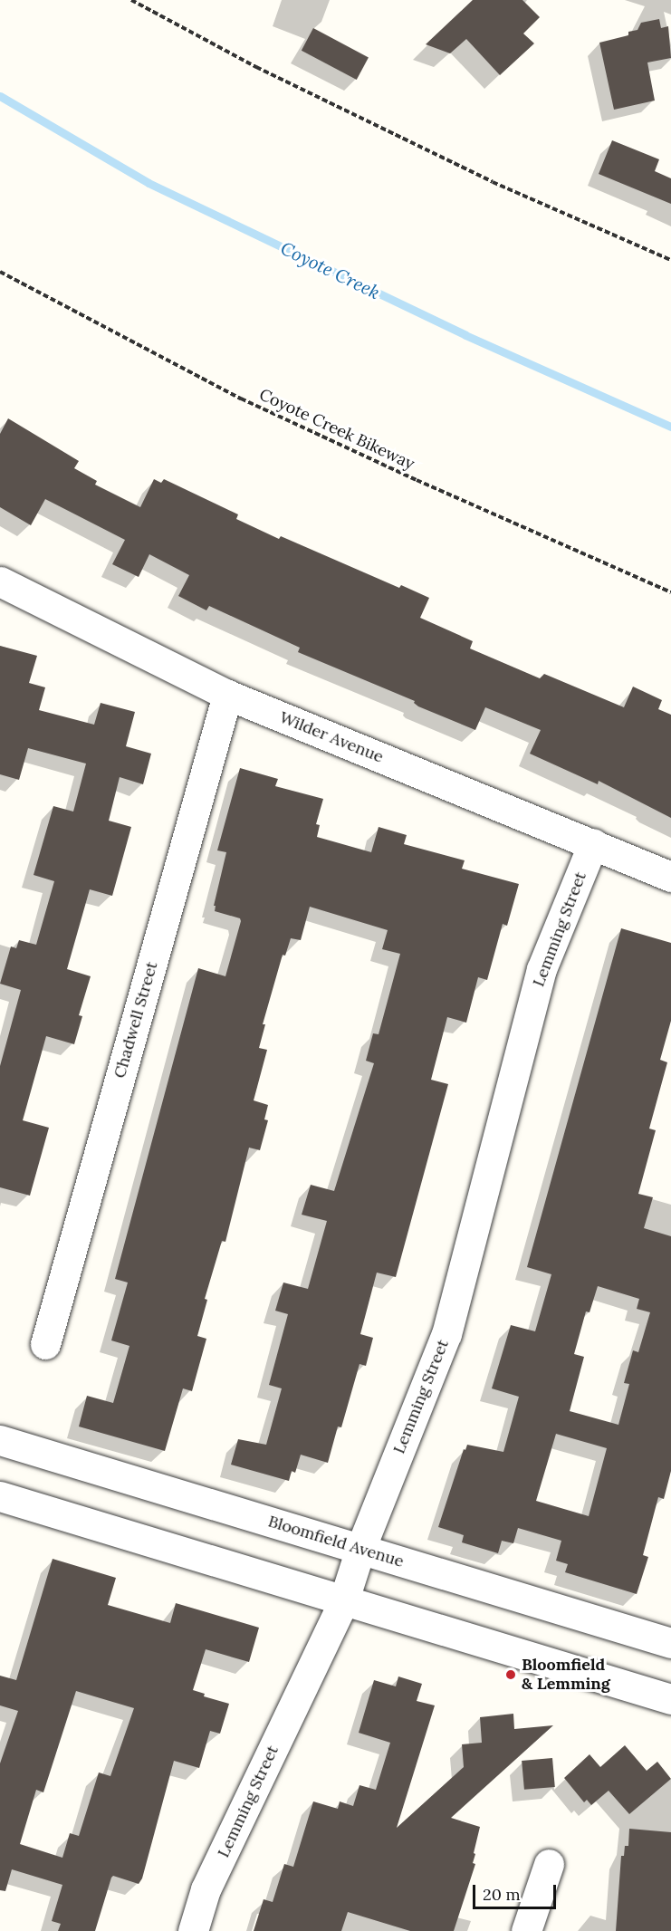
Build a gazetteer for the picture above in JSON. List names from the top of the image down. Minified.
{"streets":{"street":["Wilder Avenue","Lemming Street","Chadwell Street","Bloomfield Avenue"],"path":["Coyote Creek Bikeway"]},"crossings":[["Wilder Avenue","Lemming Street"],["Wilder Avenue","Chadwell Street"],["Lemming Street","Bloomfield Avenue"]],"water":["Coyote Creek"],"places":["Bloomfield & Lemming"],"scale_bar":"20 m"}
